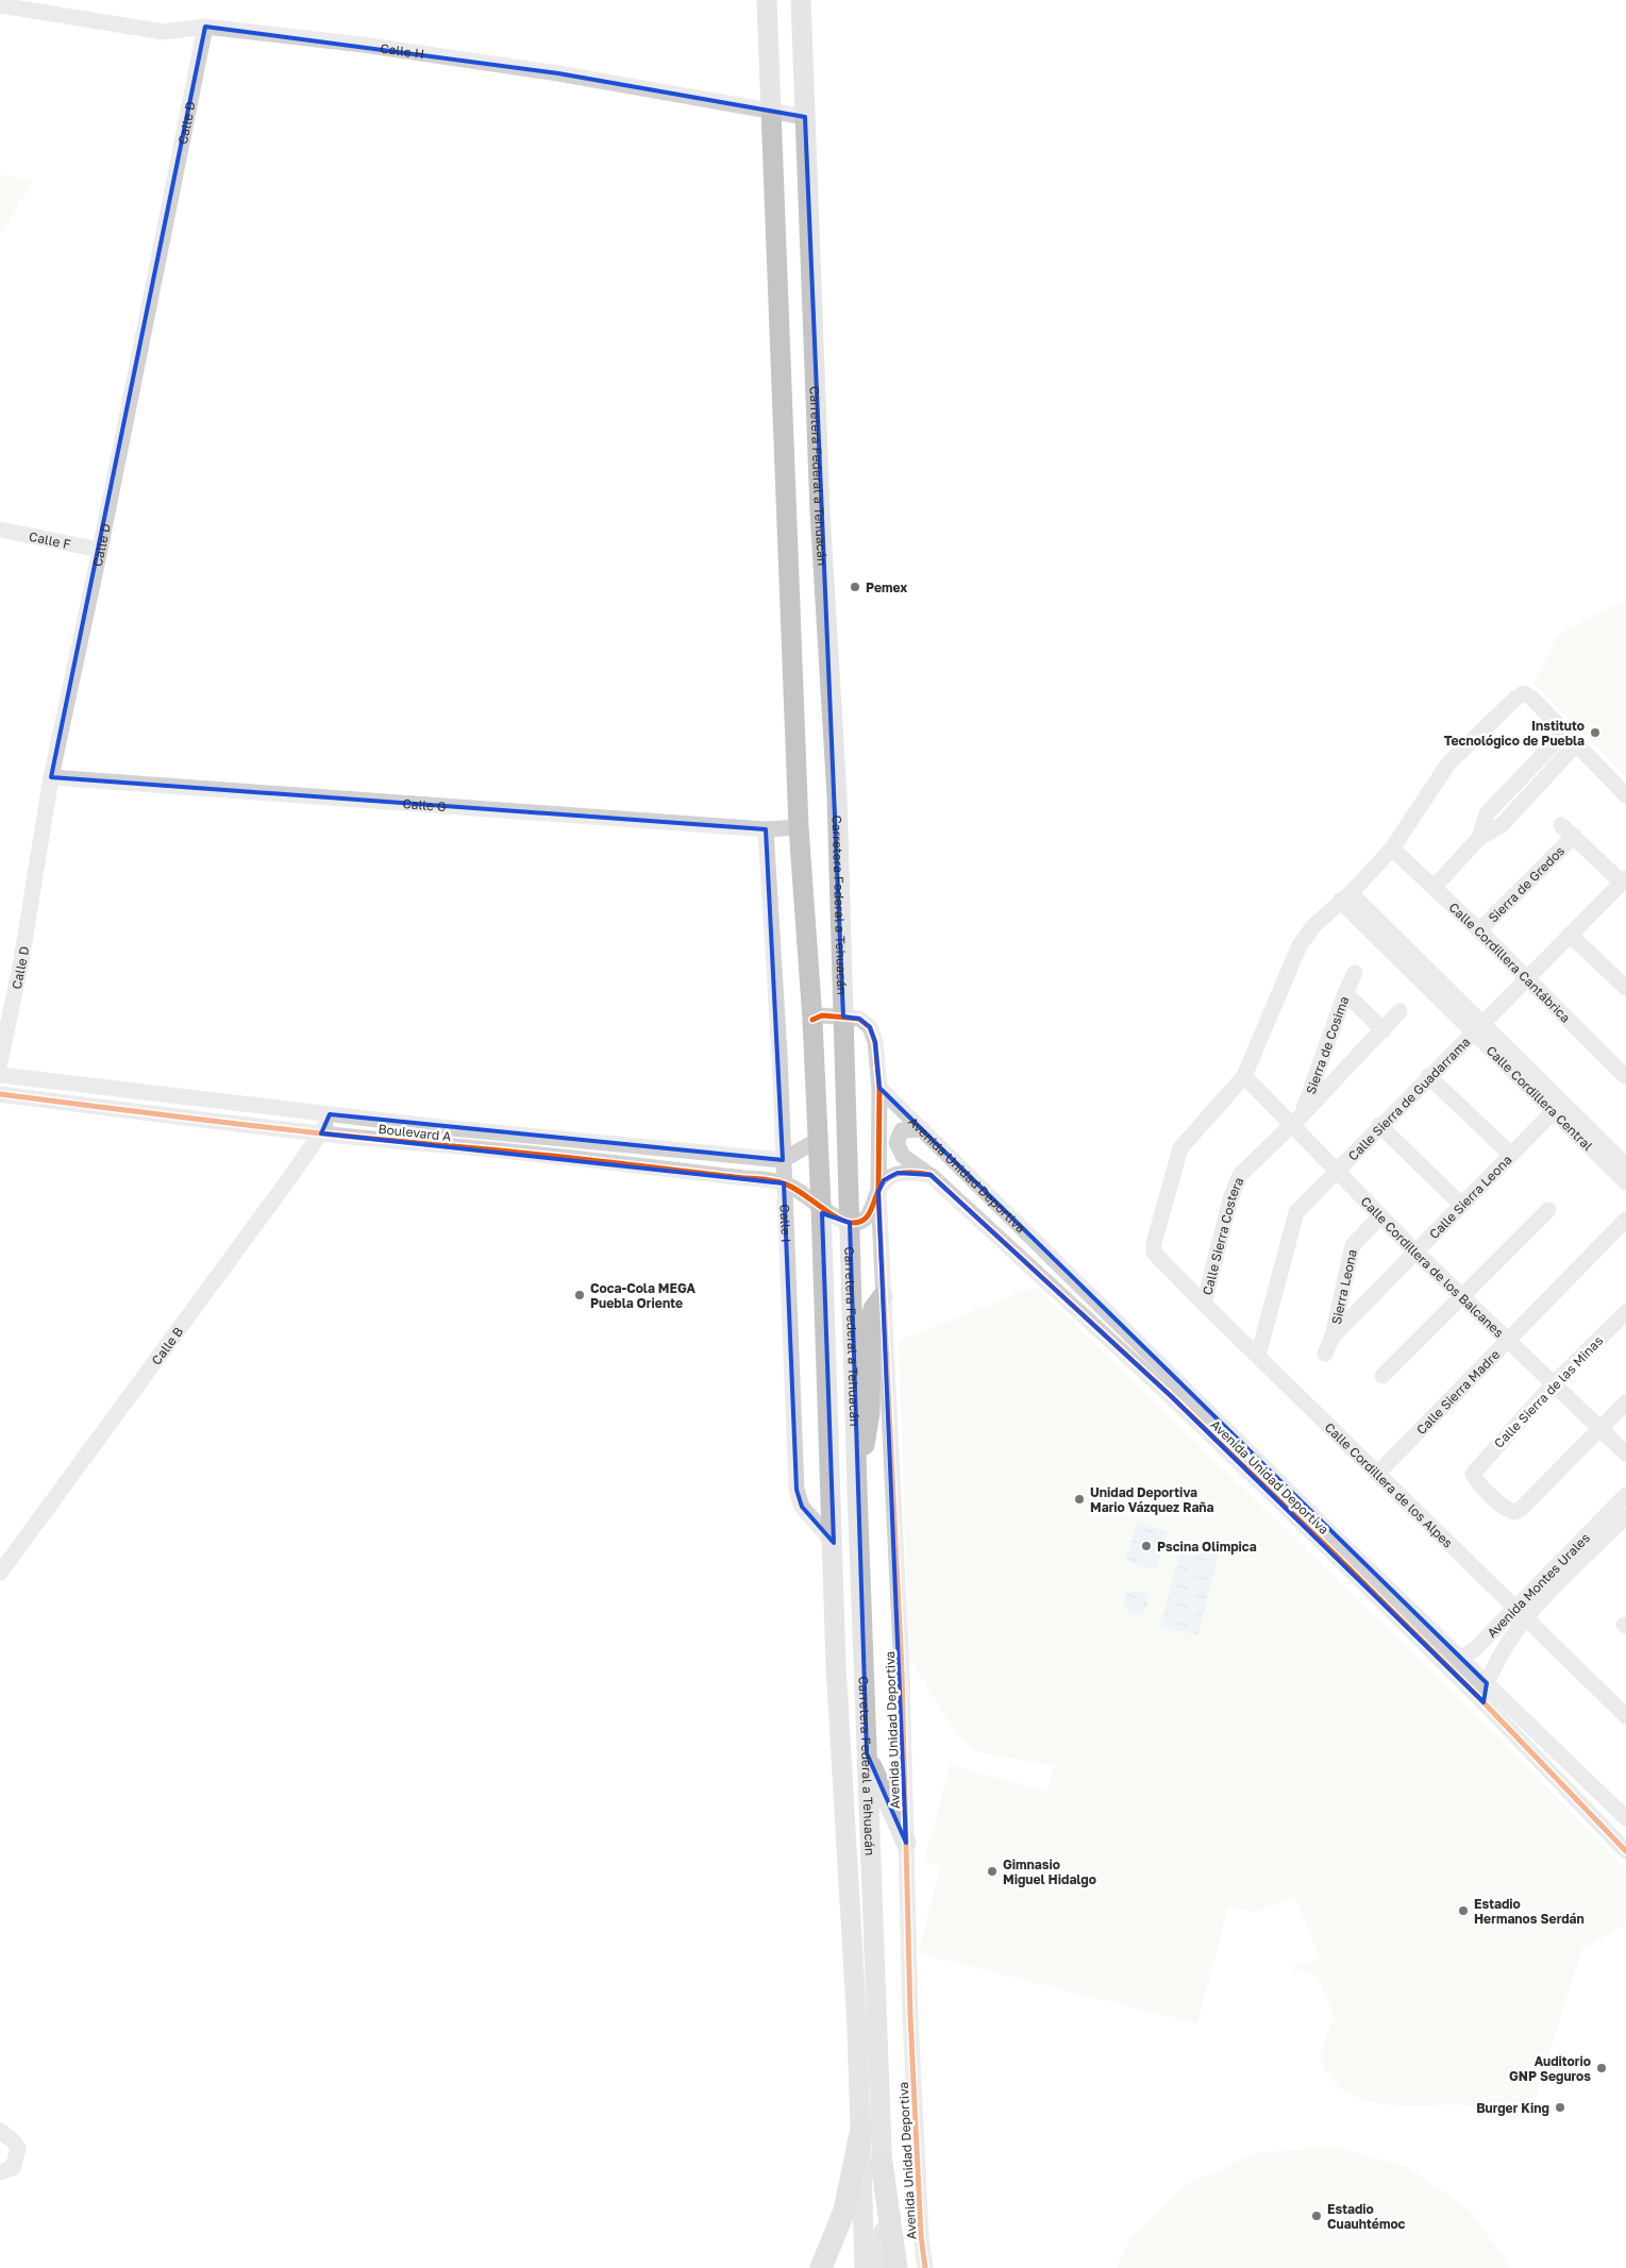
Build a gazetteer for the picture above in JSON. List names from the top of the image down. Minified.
{"streets":{"main road":["Carretera Federal a Tehuacán"],"street":["Calle H","Calle D","Calle F","Calle G","Sierra de Gredos","Calle Cordillera Cantábrica","Sierra de Cosima","Calle Sierra de Guadarrama","Calle Cordillera Central","Boulevard A","Avenida Unidad Deportiva","Calle Sierra Leona","Calle I","Calle Sierra Costera","Calle Cordillera de los Balcanes","Sierra Leona","Calle B","Calle Sierra Madre","Calle Sierra de las Minas","Calle Cordillera de los Alpes","Avenida Montes Urales"]},"crossings":[["Calle H","Calle D"],["Calle H","Carretera Federal a Tehuacán"],["Calle D","Calle F"],["Calle D","Calle G"],["Carretera Federal a Tehuacán","Calle G"],["Carretera Federal a Tehuacán","Boulevard A"],["Carretera Federal a Tehuacán","Avenida Unidad Deportiva"],["Carretera Federal a Tehuacán","Calle I"],["Calle G","Calle I"],["Sierra de Gredos","Calle Cordillera Cantábrica"],["Sierra de Gredos","Calle Sierra de Guadarrama"],["Calle Cordillera Cantábrica","Calle Sierra de Guadarrama"],["Sierra de Cosima","Calle Sierra Costera"],["Sierra de Cosima","Calle Cordillera de los Balcanes"],["Calle Sierra de Guadarrama","Calle Cordillera Central"],["Calle Sierra de Guadarrama","Calle Cordillera de los Balcanes"],["Calle Sierra de Guadarrama","Calle Cordillera de los Alpes"],["Calle Cordillera Central","Calle Sierra Leona"],["Boulevard A","Calle I"],["Boulevard A","Calle B"],["Avenida Unidad Deportiva","Avenida Montes Urales"],["Calle Sierra Leona","Calle Cordillera de los Balcanes"],["Calle Sierra Leona","Sierra Leona"],["Calle Sierra Costera","Calle Cordillera de los Balcanes"],["Calle Sierra Costera","Calle Cordillera de los Alpes"],["Calle Cordillera de los Balcanes","Sierra Leona"],["Calle Cordillera de los Balcanes","Calle Sierra Madre"],["Calle Cordillera de los Balcanes","Calle Sierra de las Minas"],["Calle Cordillera de los Balcanes","Calle Cordillera de los Alpes"],["Calle Sierra Madre","Calle Cordillera de los Alpes"],["Calle Cordillera de los Alpes","Avenida Montes Urales"]],"places":["Pemex","Instituto Tecnológico de Puebla","Coca-Cola MEGA Puebla Oriente","Unidad Deportiva Mario Vázquez Raña","Pscina Olimpica","Gimnasio Miguel Hidalgo","Estadio Hermanos Serdán","Auditorio GNP Seguros","Burger King","Estadio Cuauhtémoc"]}
